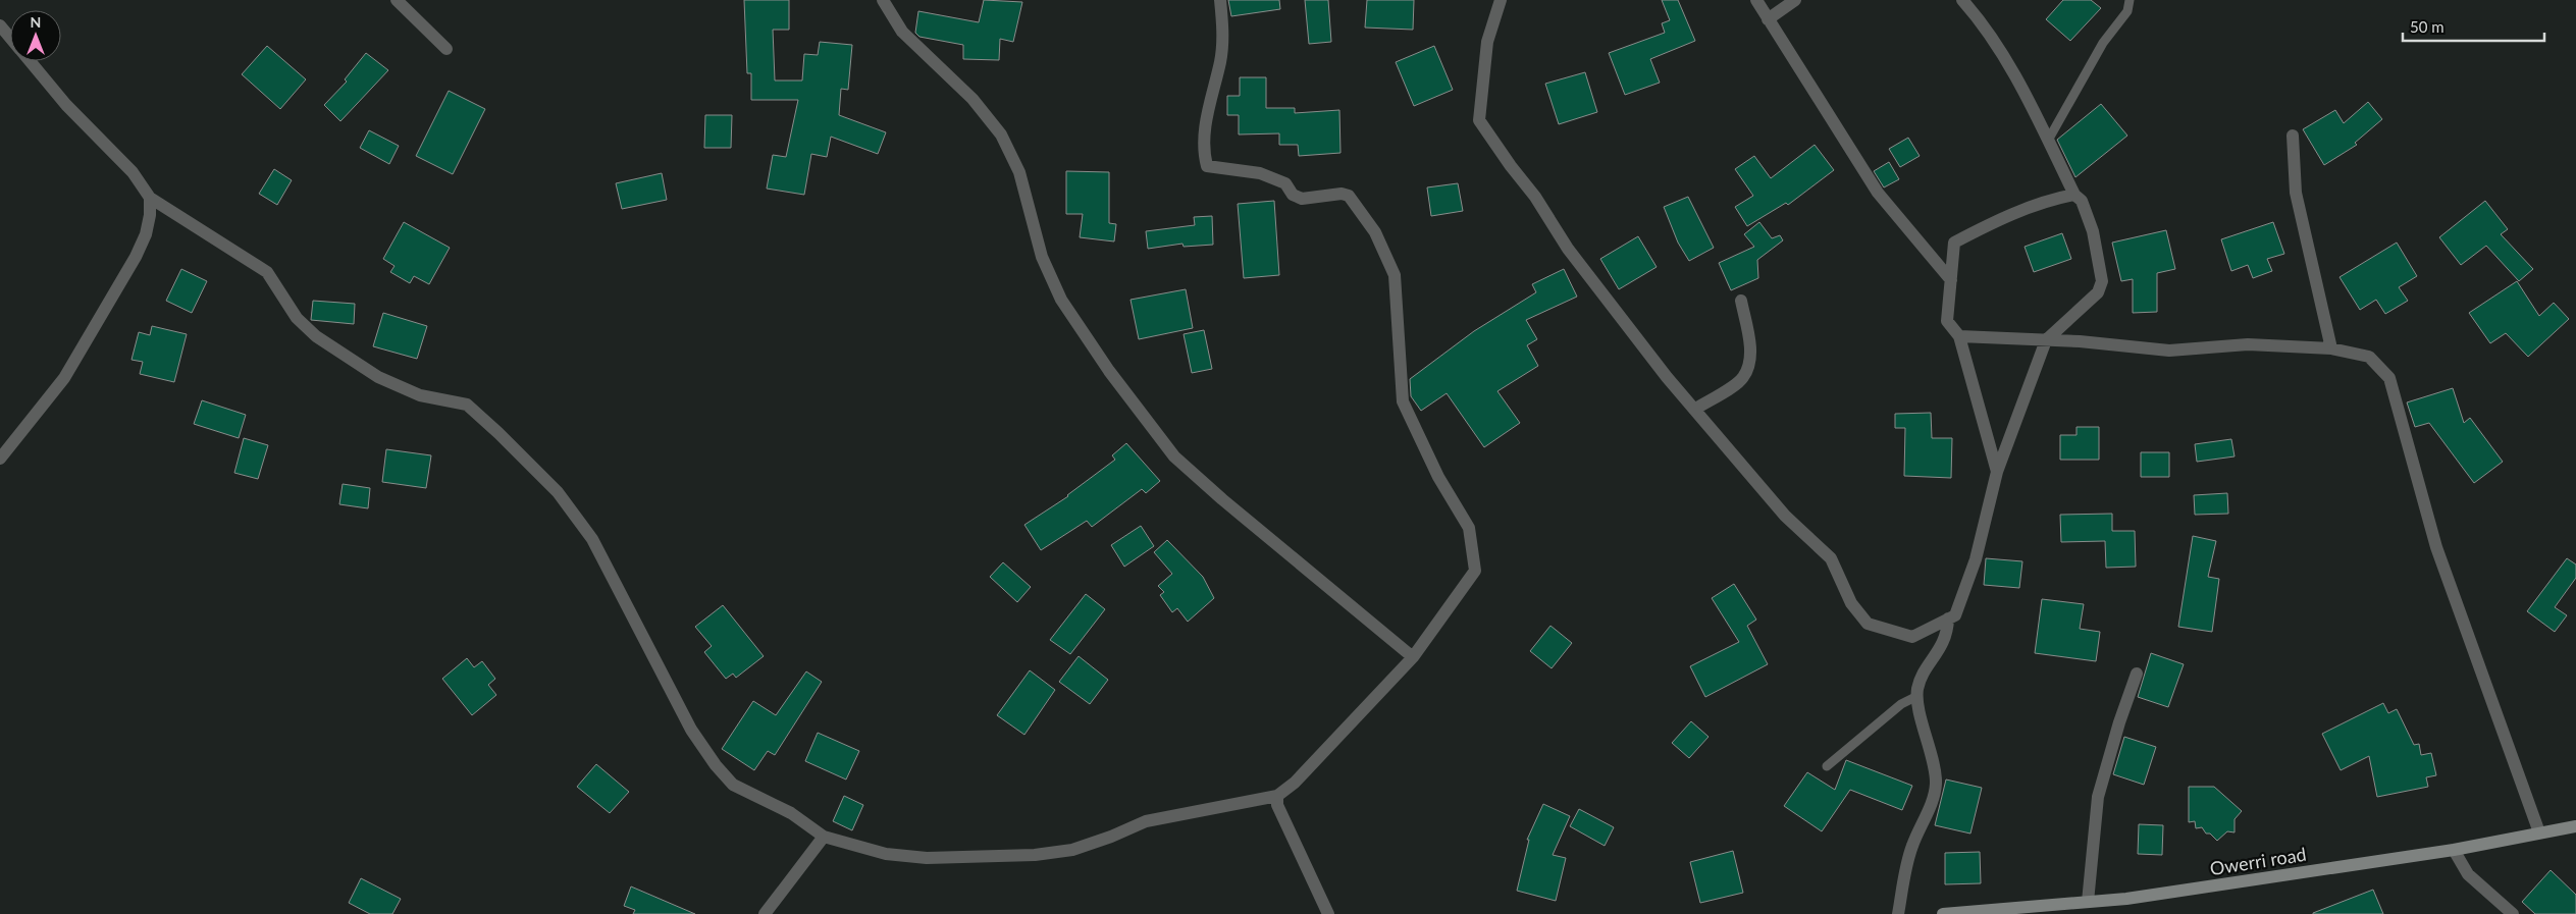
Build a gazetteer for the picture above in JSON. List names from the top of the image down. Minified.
{"streets":{"main road":["Owerri road"]},"scale_bar":"50 m","north":"top"}
